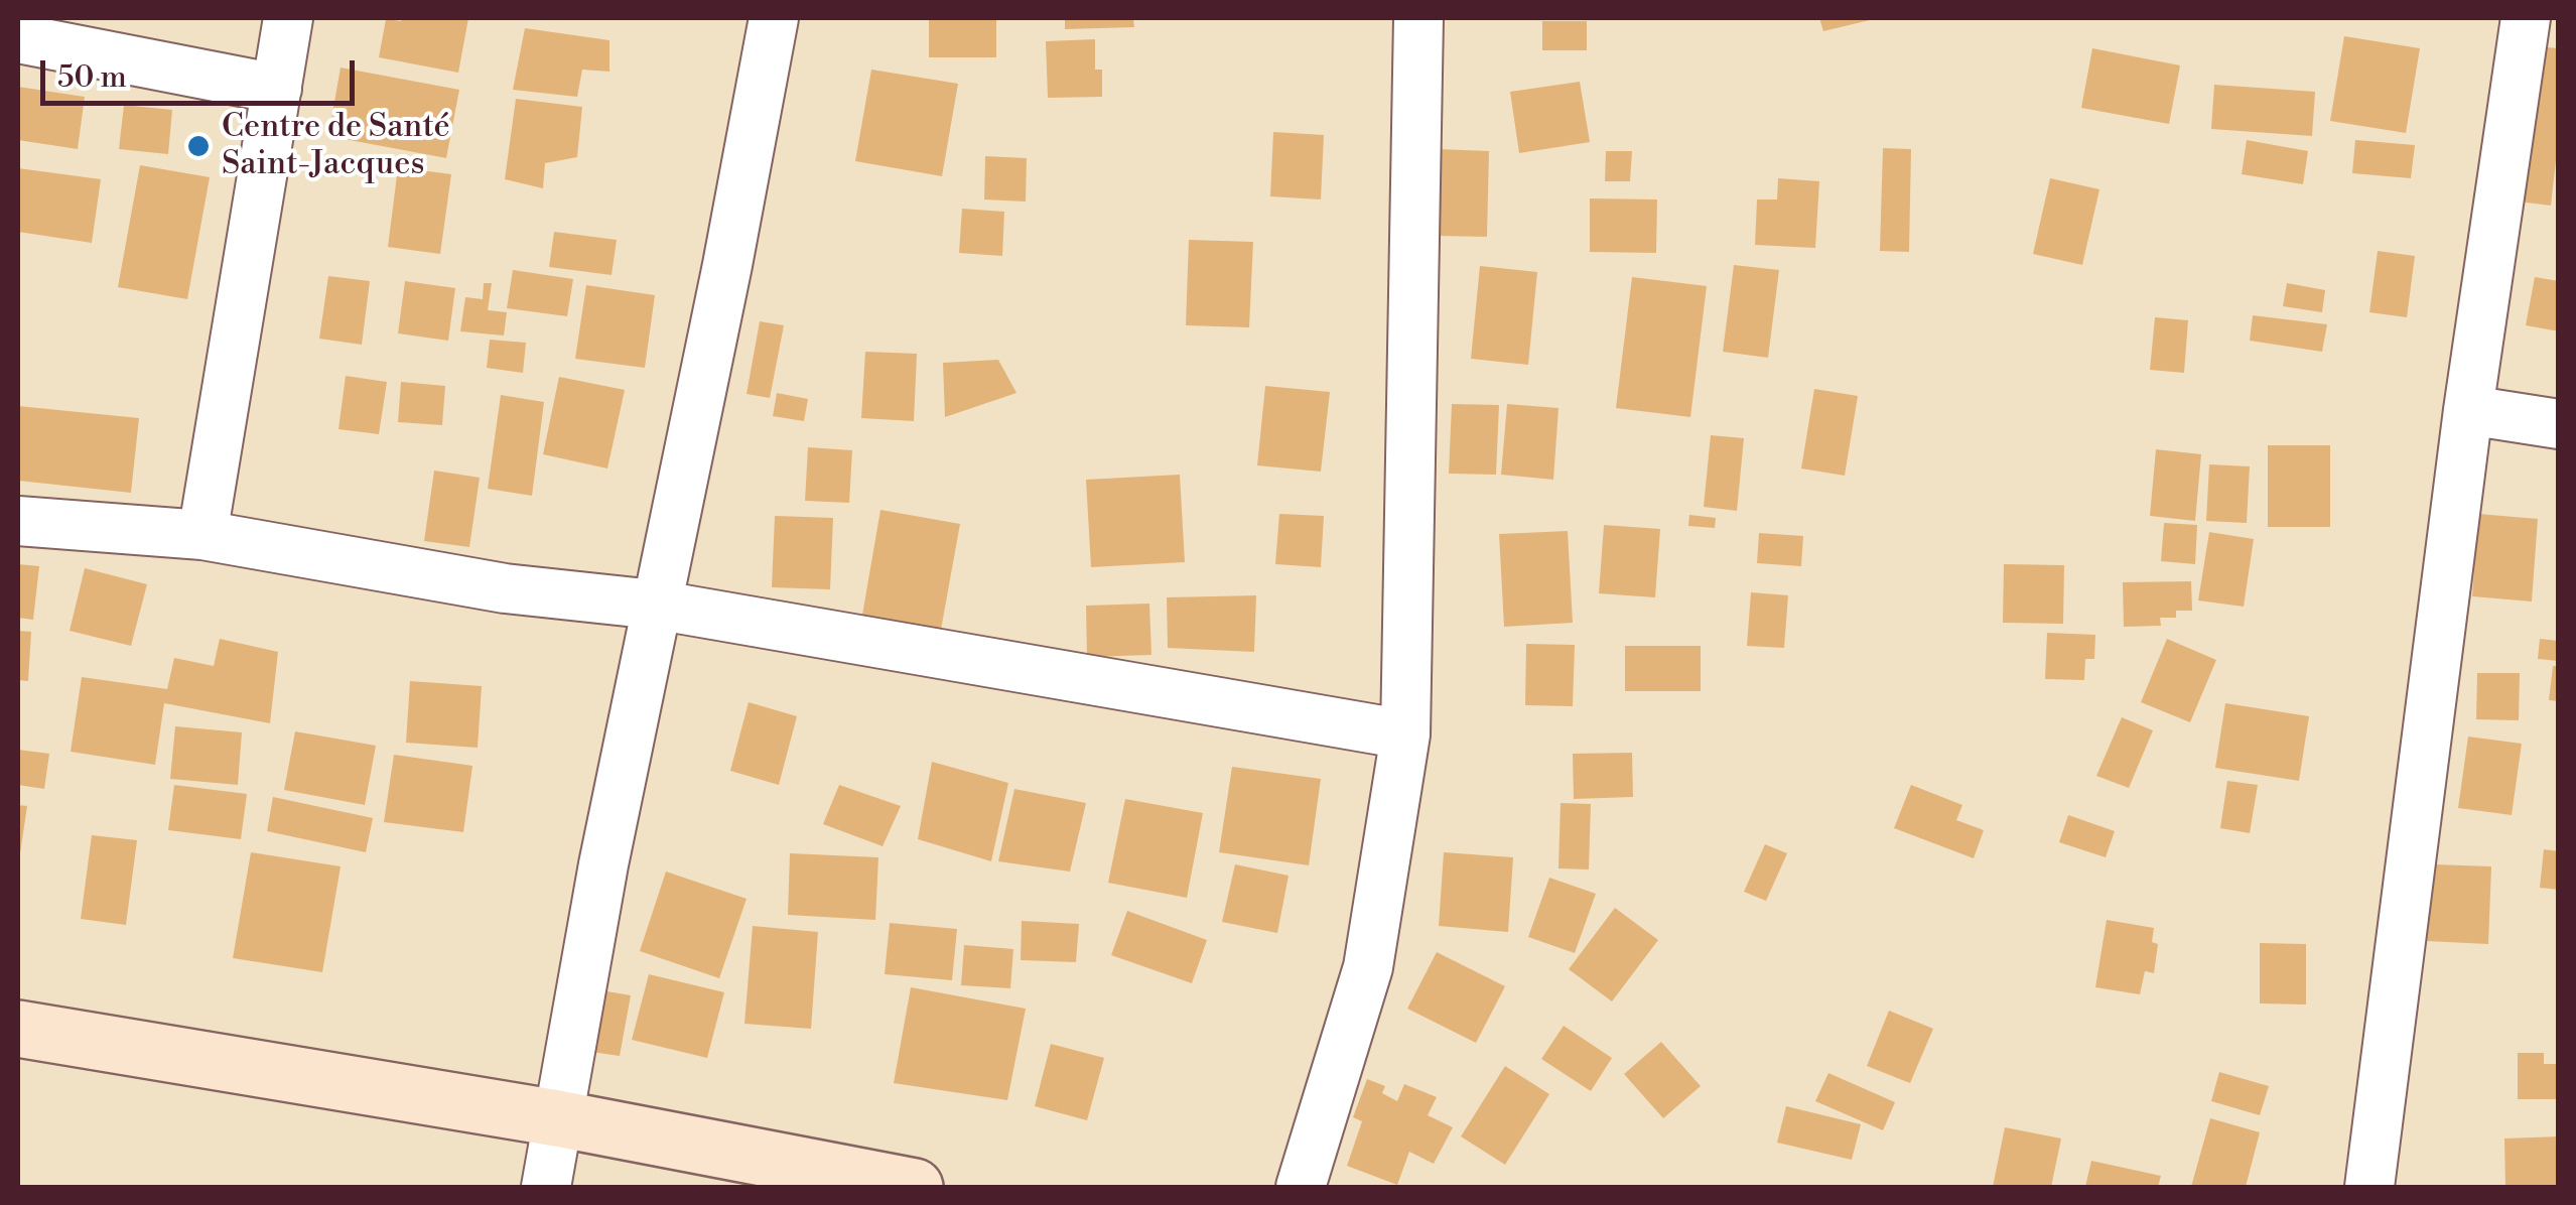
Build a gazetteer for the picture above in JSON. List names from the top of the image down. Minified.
{"places":["Centre de Santé Saint-Jacques"],"scale_bar":"50 m"}
